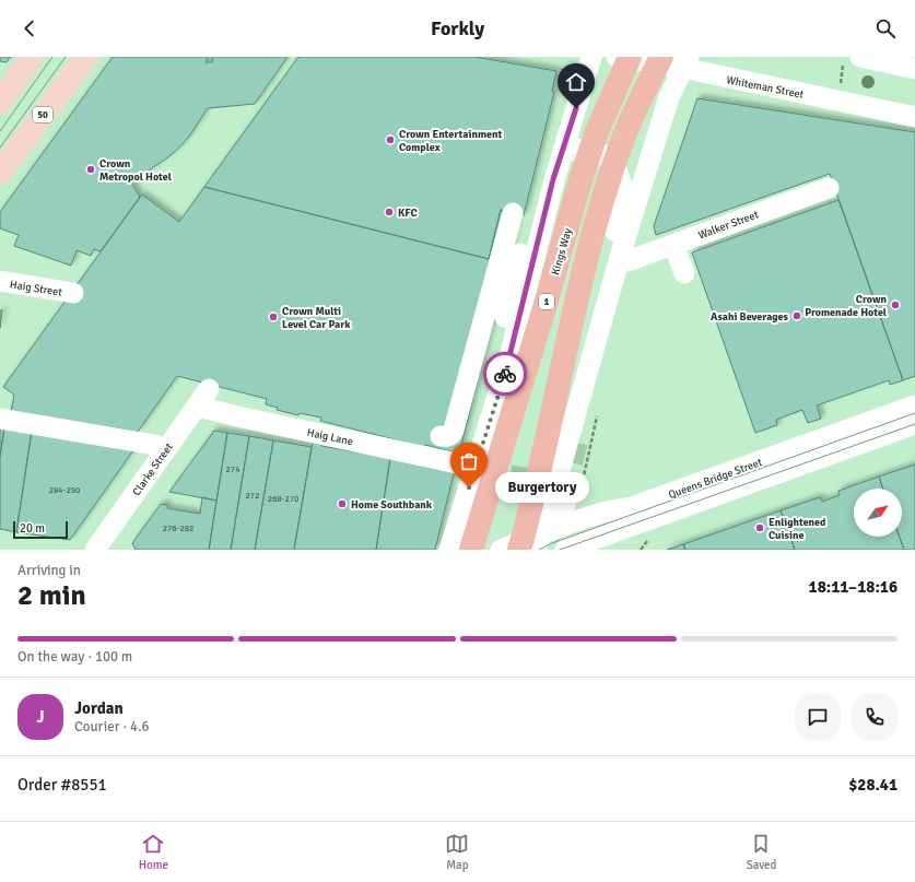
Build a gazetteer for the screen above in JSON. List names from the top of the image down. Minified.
{"streets":{"highway":["Kings Way","1"],"main road":["50"],"street":["Whiteman Street","Walker Street","Haig Street","Haig Lane","Clarke Street","Queens Bridge Street"]},"crossings":[["Haig Lane","Clarke Street"]],"places":["Crown Entertainment Complex","Crown Metropol Hotel","KFC","Crown Promenade Hotel","Asahi Beverages","Crown Multi Level Car Park","Burgertory","Home Southbank","Enlightened Cuisine"],"house_numbers":["274","284-290","272","268-270","276-282"],"scale_bar":"20 m","north":"top right","page":{"header":"Forkly","bubble":"Burgertory","scale":"20 m","heading":["2 min","Arriving in","18:11–18:16"],"panel":["Jordan","Courier · 4.6","Order #8551","$28.41"],"bar":"On the way · 100 m","round":"J","tabs":["Home","Map","Saved"]}}
